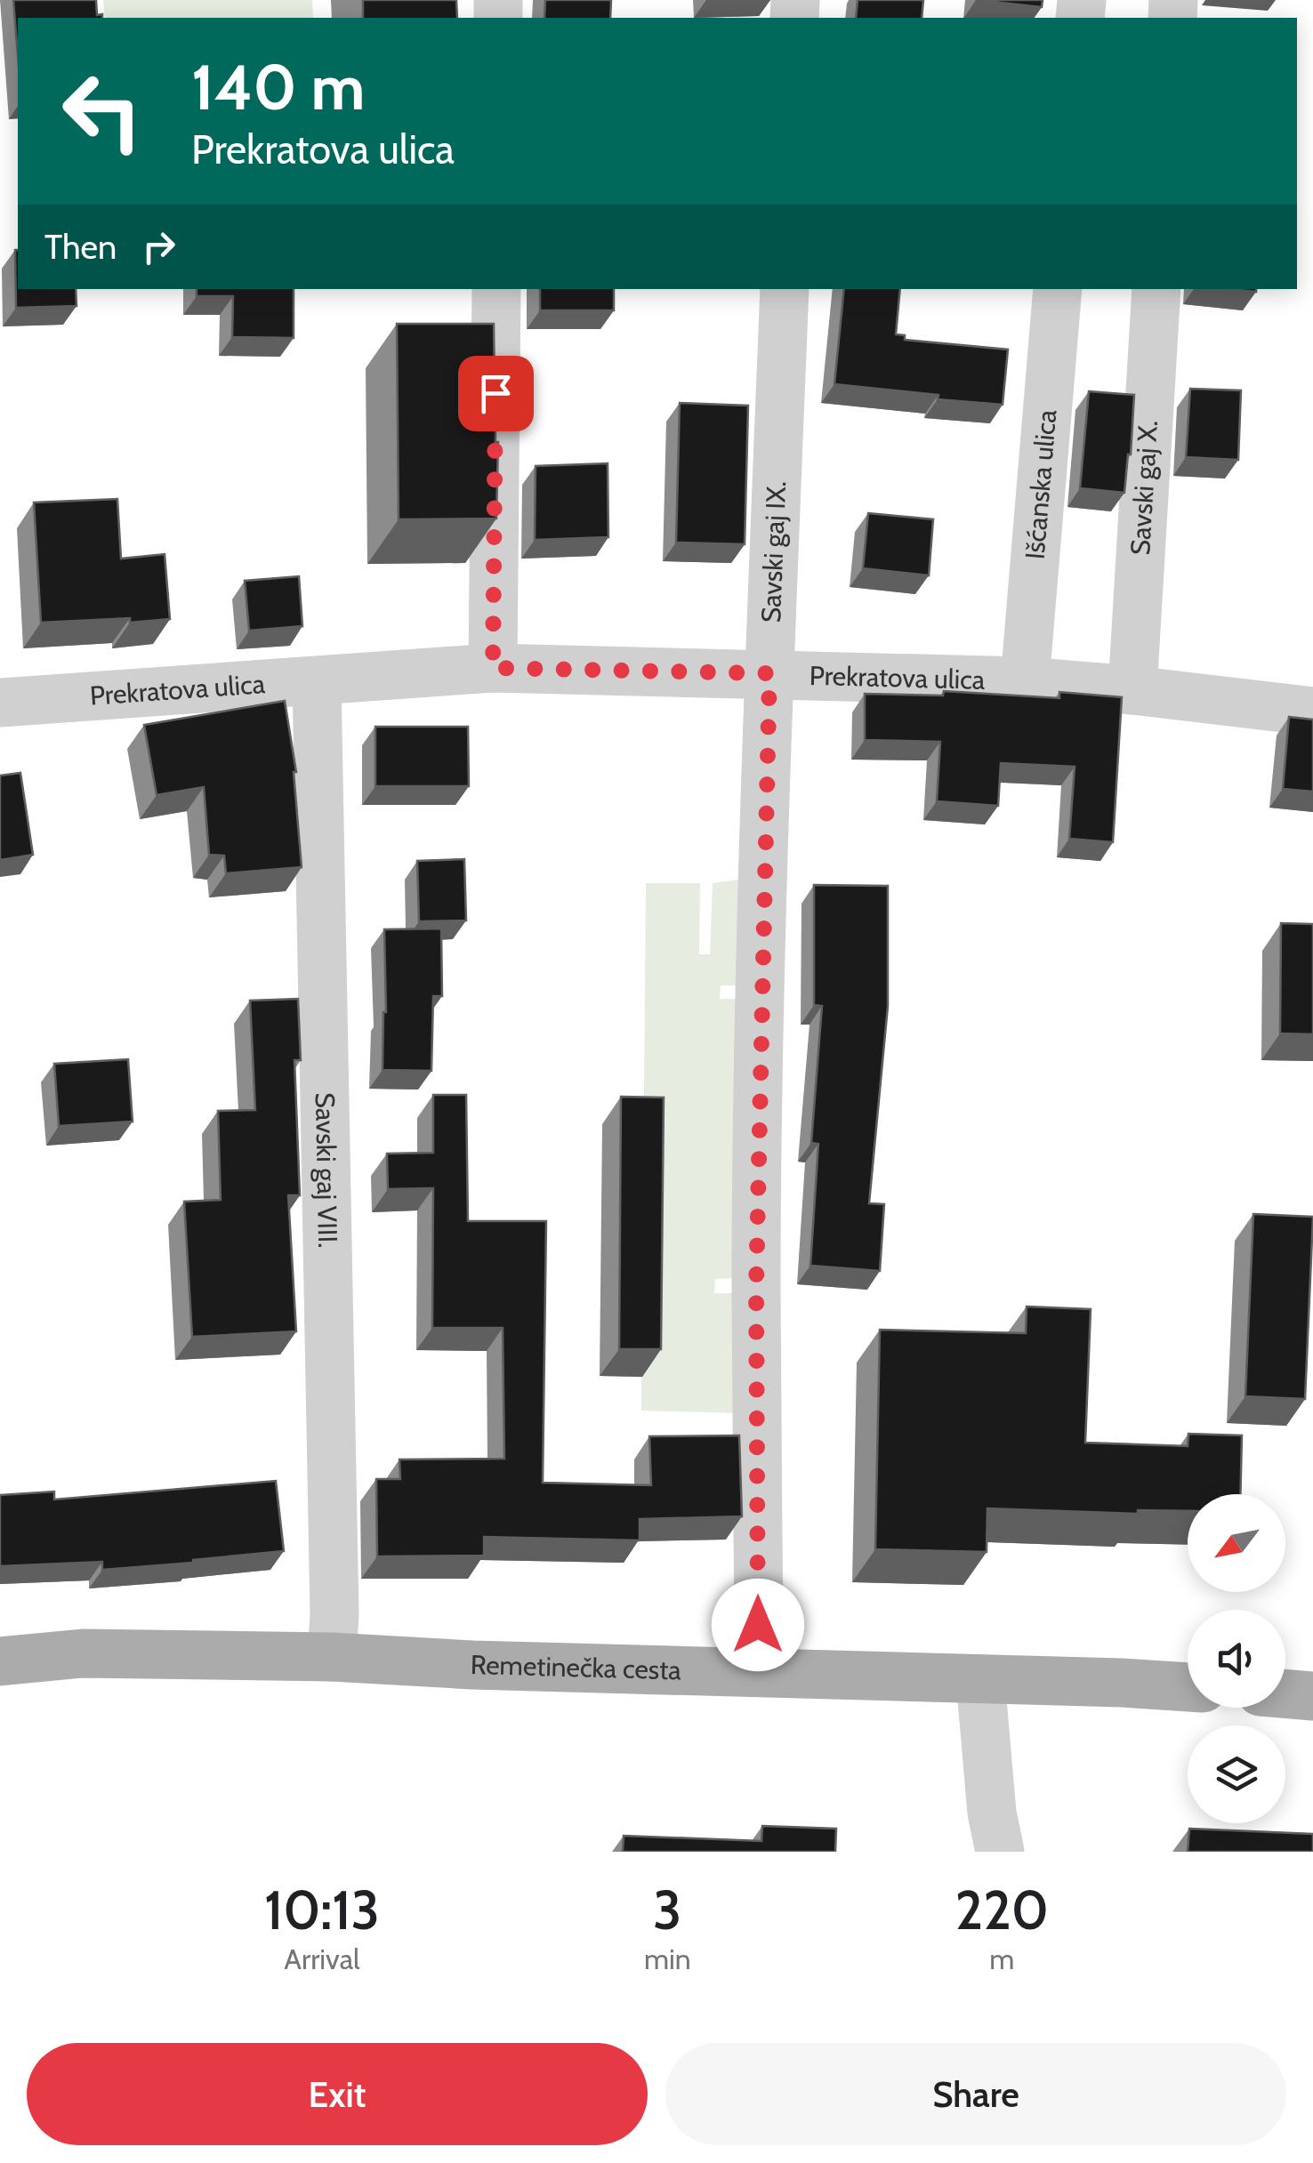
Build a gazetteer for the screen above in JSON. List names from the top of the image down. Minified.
{"streets":{"main road":["Remetinečka cesta"],"street":["Išćanska ulica","Savski gaj X.","Savski gaj IX.","Prekratova ulica","Savski gaj VIII."]},"crossings":[["Išćanska ulica","Prekratova ulica"],["Savski gaj X.","Prekratova ulica"],["Savski gaj IX.","Prekratova ulica"],["Savski gaj IX.","Remetinečka cesta"],["Prekratova ulica","Savski gaj VIII."],["Savski gaj VIII.","Remetinečka cesta"]],"north":"bottom left","page":{"turn":["140 m","Prekratova ulica"],"then":"Then","eta":["10:13","Arrival","3","min","220","m"],"buttons":["Exit","Share"]}}
